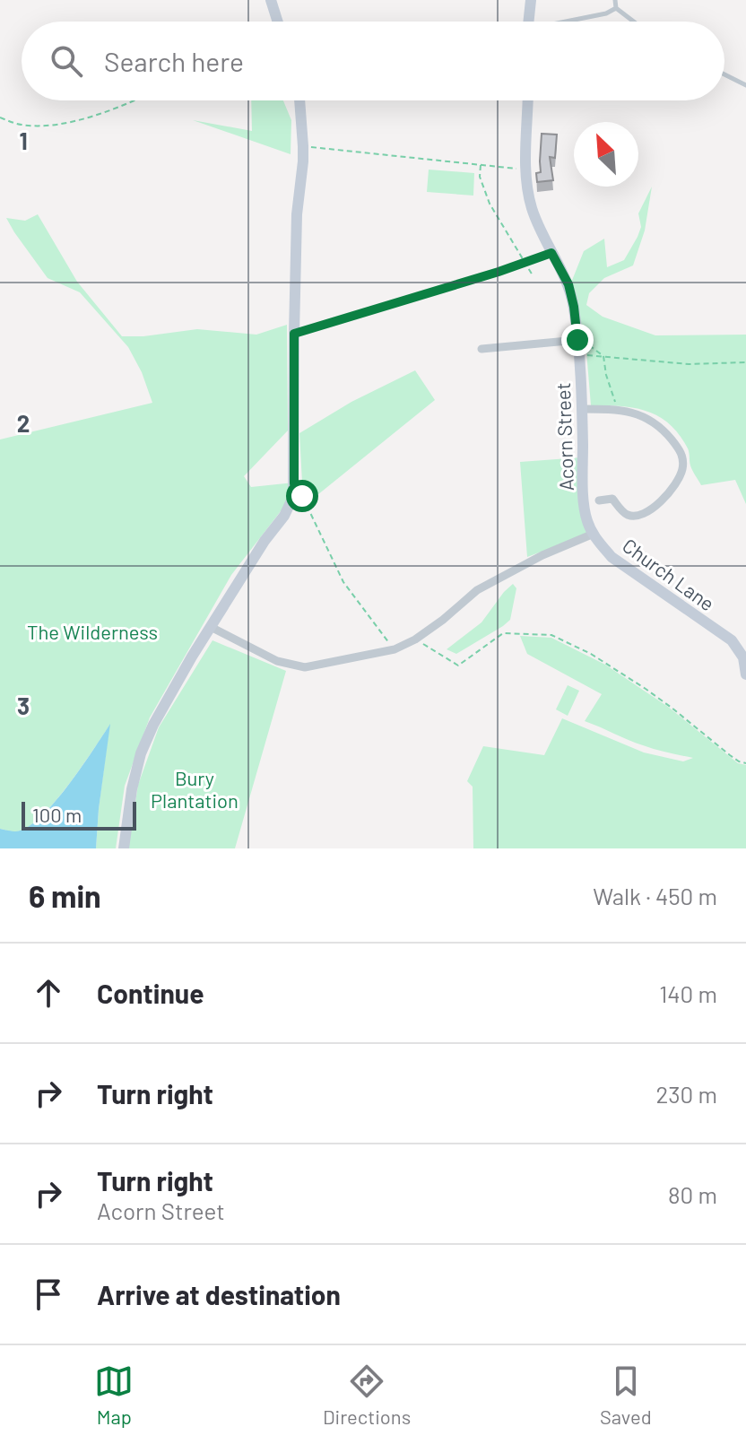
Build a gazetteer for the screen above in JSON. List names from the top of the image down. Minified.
{"streets":{"main road":["Acorn Street","Church Lane"]},"crossings":[["Acorn Street","Church Lane"]],"parks":["The Wilderness","Bury Plantation"],"scale_bar":"100 m","north":"top left","page":{"search":"Search here","scale":"100 m","heading":["6 min","Walk · 450 m"],"list":[["Continue","140 m"],["Turn right","230 m"],["Turn right","Acorn Street","80 m"],"Arrive at destination"],"nav":["Map","Directions","Saved"]},"grid":{"rows":["1","2","3"]}}
